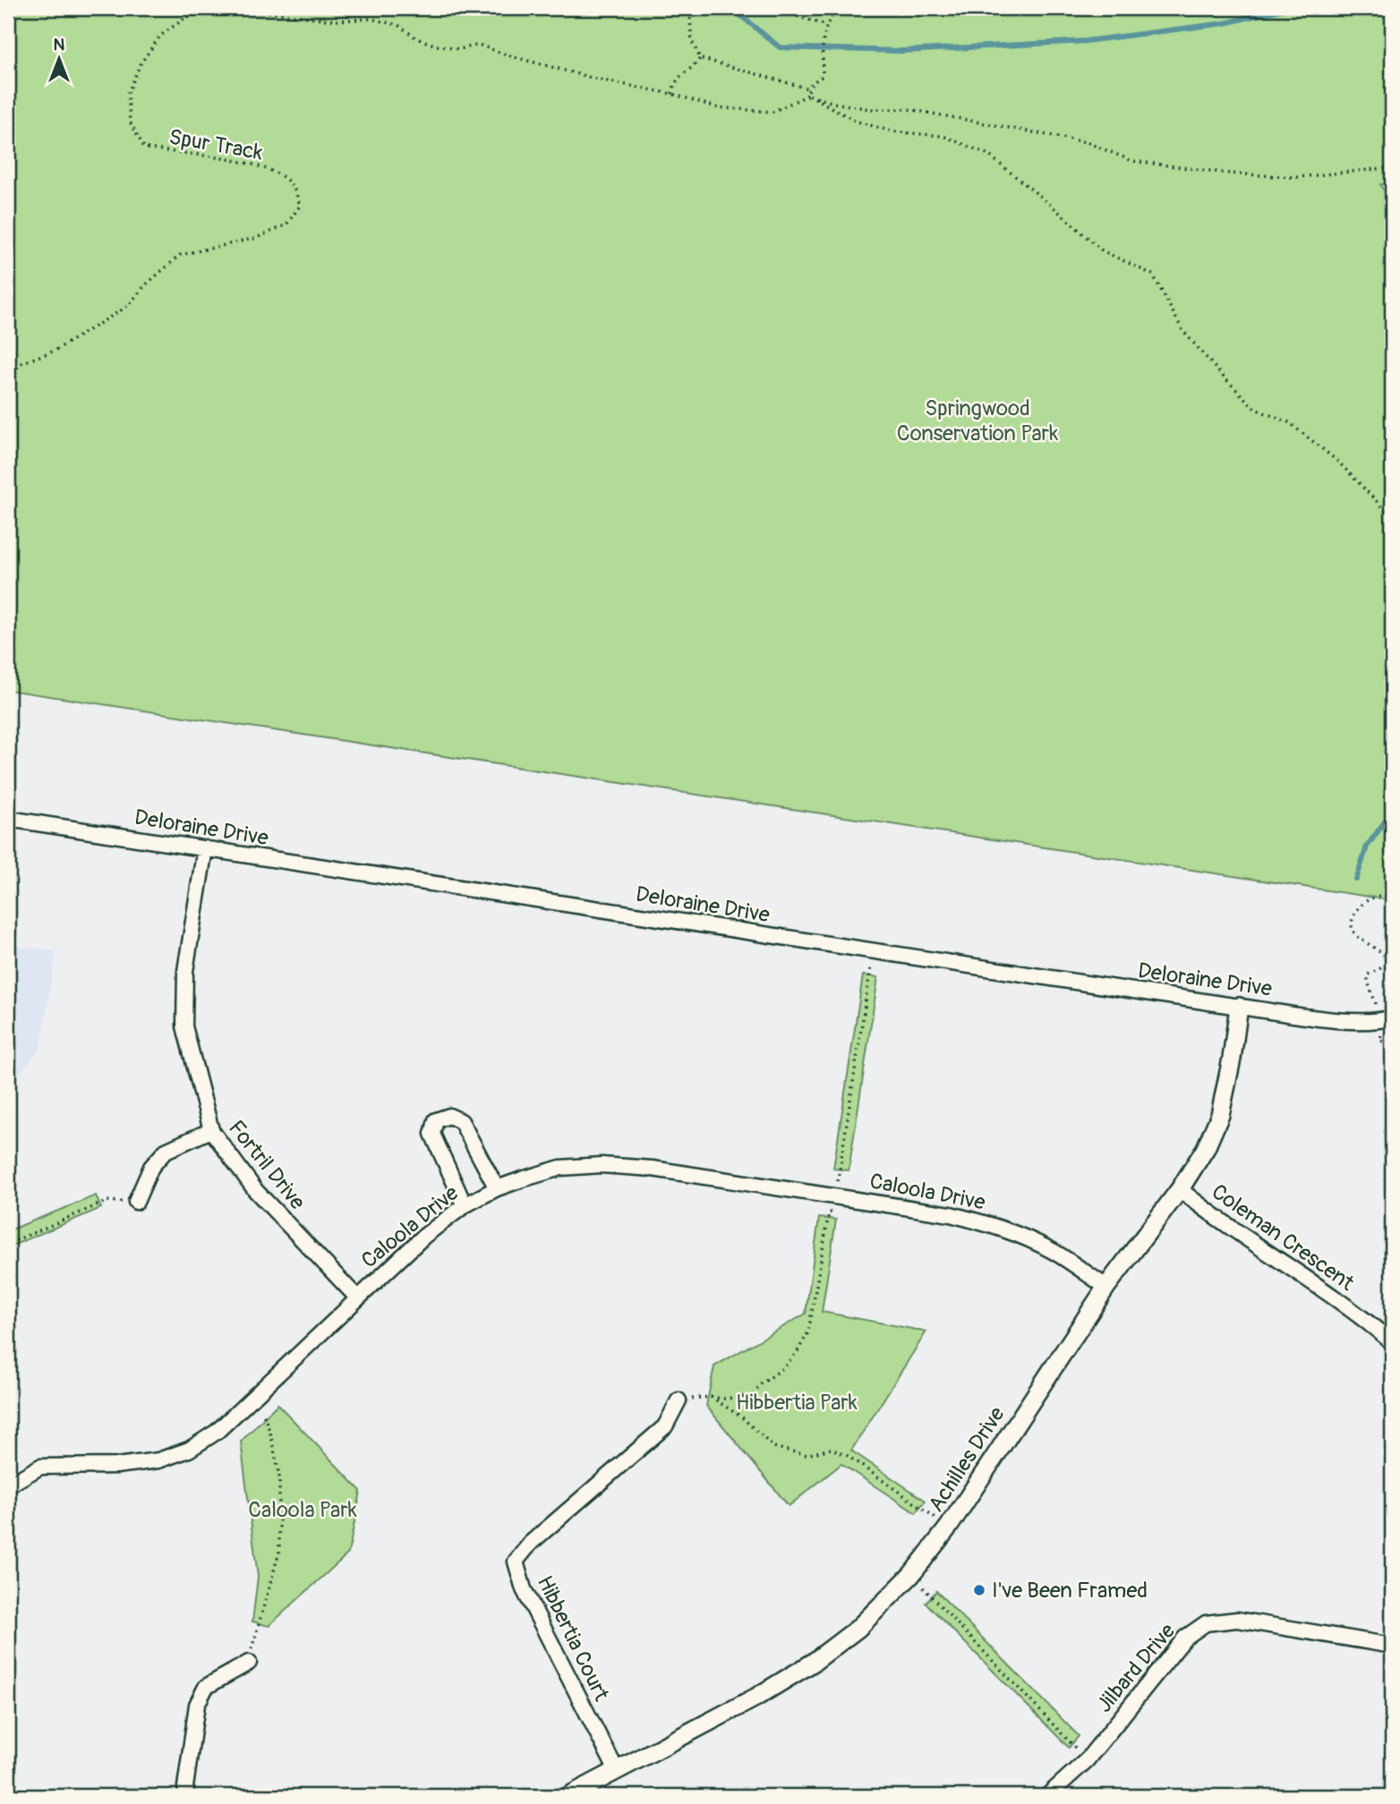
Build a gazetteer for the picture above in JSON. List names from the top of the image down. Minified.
{"streets":{"street":["Deloraine Drive","Fortril Drive","Caloola Drive","Coleman Crescent","Achilles Drive","Hibbertia Court","Jilbard Drive"],"path":["Spur Track"]},"crossings":[["Deloraine Drive","Fortril Drive"],["Deloraine Drive","Achilles Drive"],["Fortril Drive","Caloola Drive"],["Caloola Drive","Achilles Drive"],["Coleman Crescent","Achilles Drive"],["Achilles Drive","Hibbertia Court"]],"parks":["Springwood Conservation Park","Hibbertia Park","Caloola Park"],"places":["I've Been Framed"],"north":"top"}
